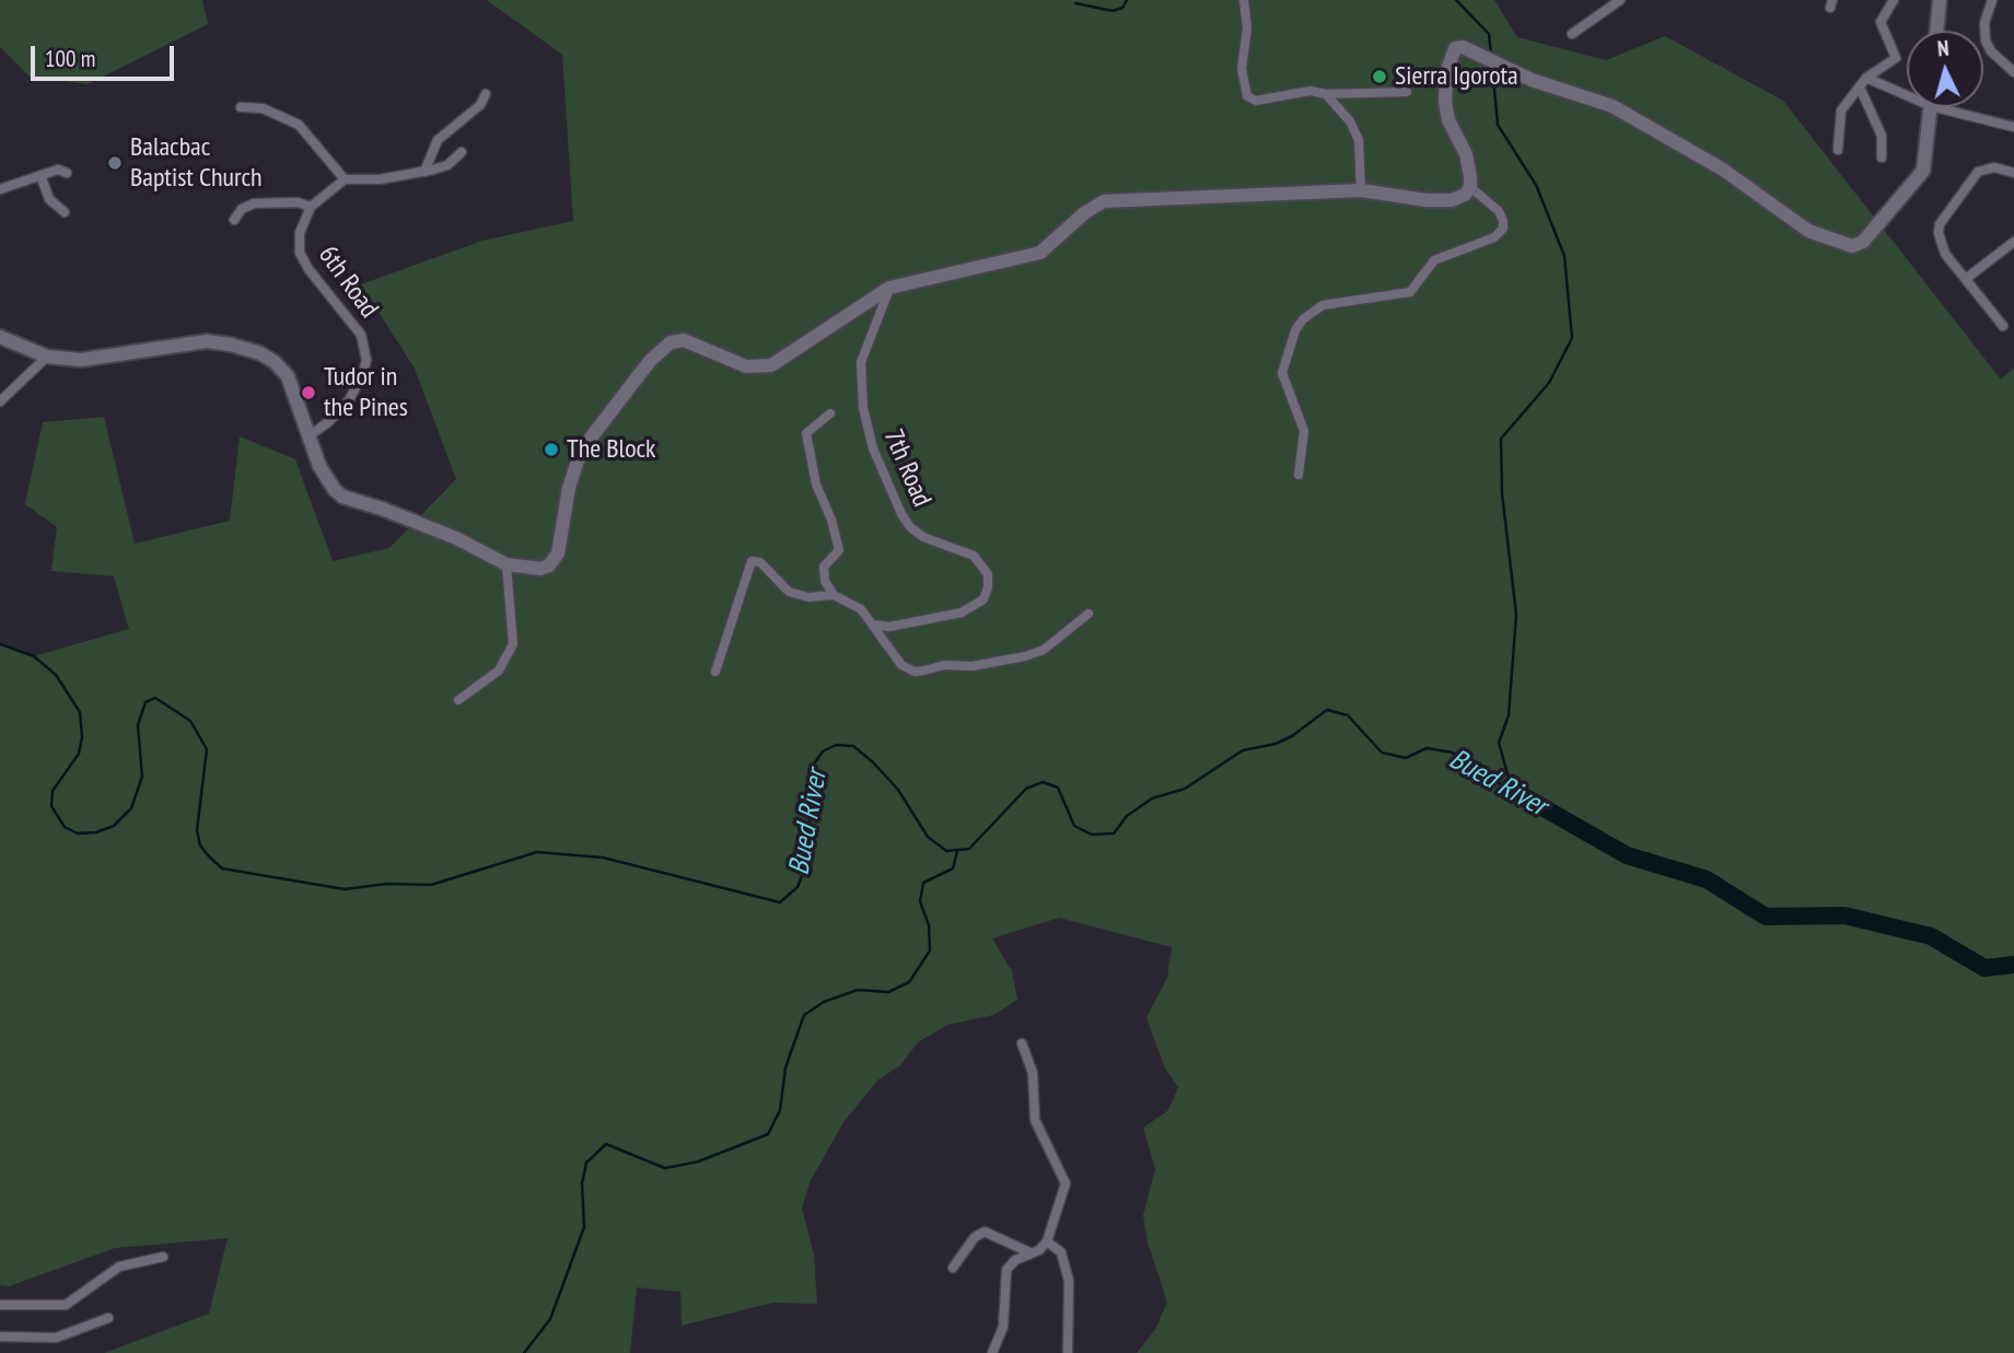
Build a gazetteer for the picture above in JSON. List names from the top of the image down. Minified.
{"streets":{"street":["6th Road","7th Road"]},"water":["Bued River"],"places":["Sierra Igorota","Balacbac Baptist Church","Tudor in the Pines","The Block"],"scale_bar":"100 m","north":"top"}
